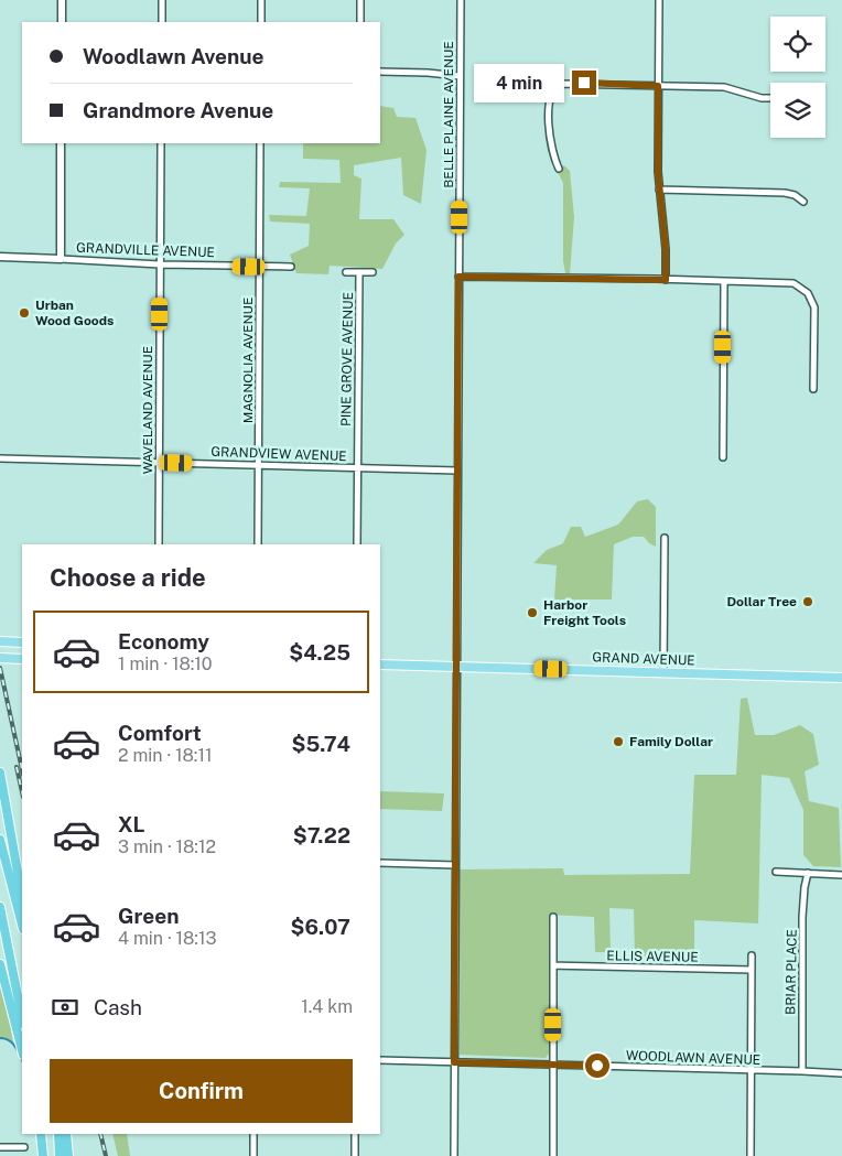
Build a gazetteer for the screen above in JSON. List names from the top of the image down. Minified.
{"streets":{"main road":["GRAND AVENUE"],"street":["BELLE PLAINE AVENUE","GRANDVILLE AVENUE","PINE GROVE AVENUE","MAGNOLIA AVENUE","WAVELAND AVENUE","GRANDVIEW AVENUE","ELLIS AVENUE","BRIAR PLACE","WOODLAWN AVENUE"]},"crossings":[["BELLE PLAINE AVENUE","GRANDVIEW AVENUE"],["BELLE PLAINE AVENUE","GRAND AVENUE"],["BELLE PLAINE AVENUE","WOODLAWN AVENUE"],["GRANDVILLE AVENUE","MAGNOLIA AVENUE"],["GRANDVILLE AVENUE","WAVELAND AVENUE"],["PINE GROVE AVENUE","GRANDVIEW AVENUE"],["MAGNOLIA AVENUE","GRANDVIEW AVENUE"],["WAVELAND AVENUE","GRANDVIEW AVENUE"],["BRIAR PLACE","WOODLAWN AVENUE"]],"places":["Urban Wood Goods","Dollar Tree","Harbor Freight Tools","Family Dollar"],"page":{"banner":["Woodlawn Avenue","Grandmore Avenue"],"bubble":"4 min","heading":"Choose a ride","list":[{"name":"Economy","note":"1 min · 18:10","value":"$4.25"},{"name":"Comfort","note":"2 min · 18:11","value":"$5.74"},{"name":"XL","note":"3 min · 18:12","value":"$7.22"},{"name":"Green","note":"4 min · 18:13","value":"$6.07"}],"pay":["Cash","1.4 km"],"buttons":"Confirm"}}
